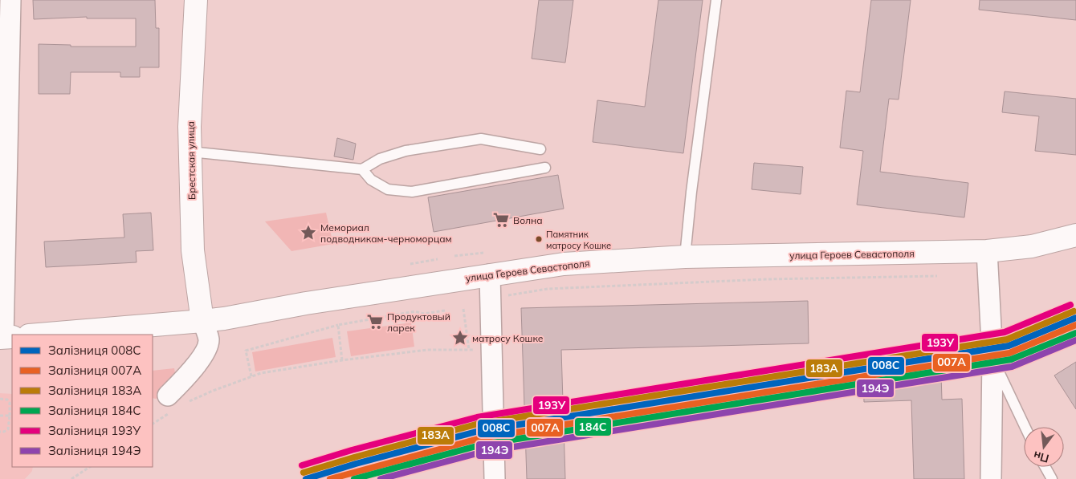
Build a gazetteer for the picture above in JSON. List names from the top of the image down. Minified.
{"streets":{"main road":["Брестская улица","улица Героев Севастополя"]},"crossings":[["Брестская улица","улица Героев Севастополя"]],"places":{"supermarket":["Волна","Продуктовый ларек"],"place":["Мемориал подводникам-черноморцам","матросу Кошке"],"other":["Памятник матросу Кошке"]},"lines":["rail line 193У","rail line 183А","rail line 008С","rail line 007А","rail line 184С","rail line 194Э"],"legend":["Залізниця 008С","Залізниця 007А","Залізниця 183А","Залізниця 184С","Залізниця 193У","Залізниця 194Э"],"north":"bottom"}
